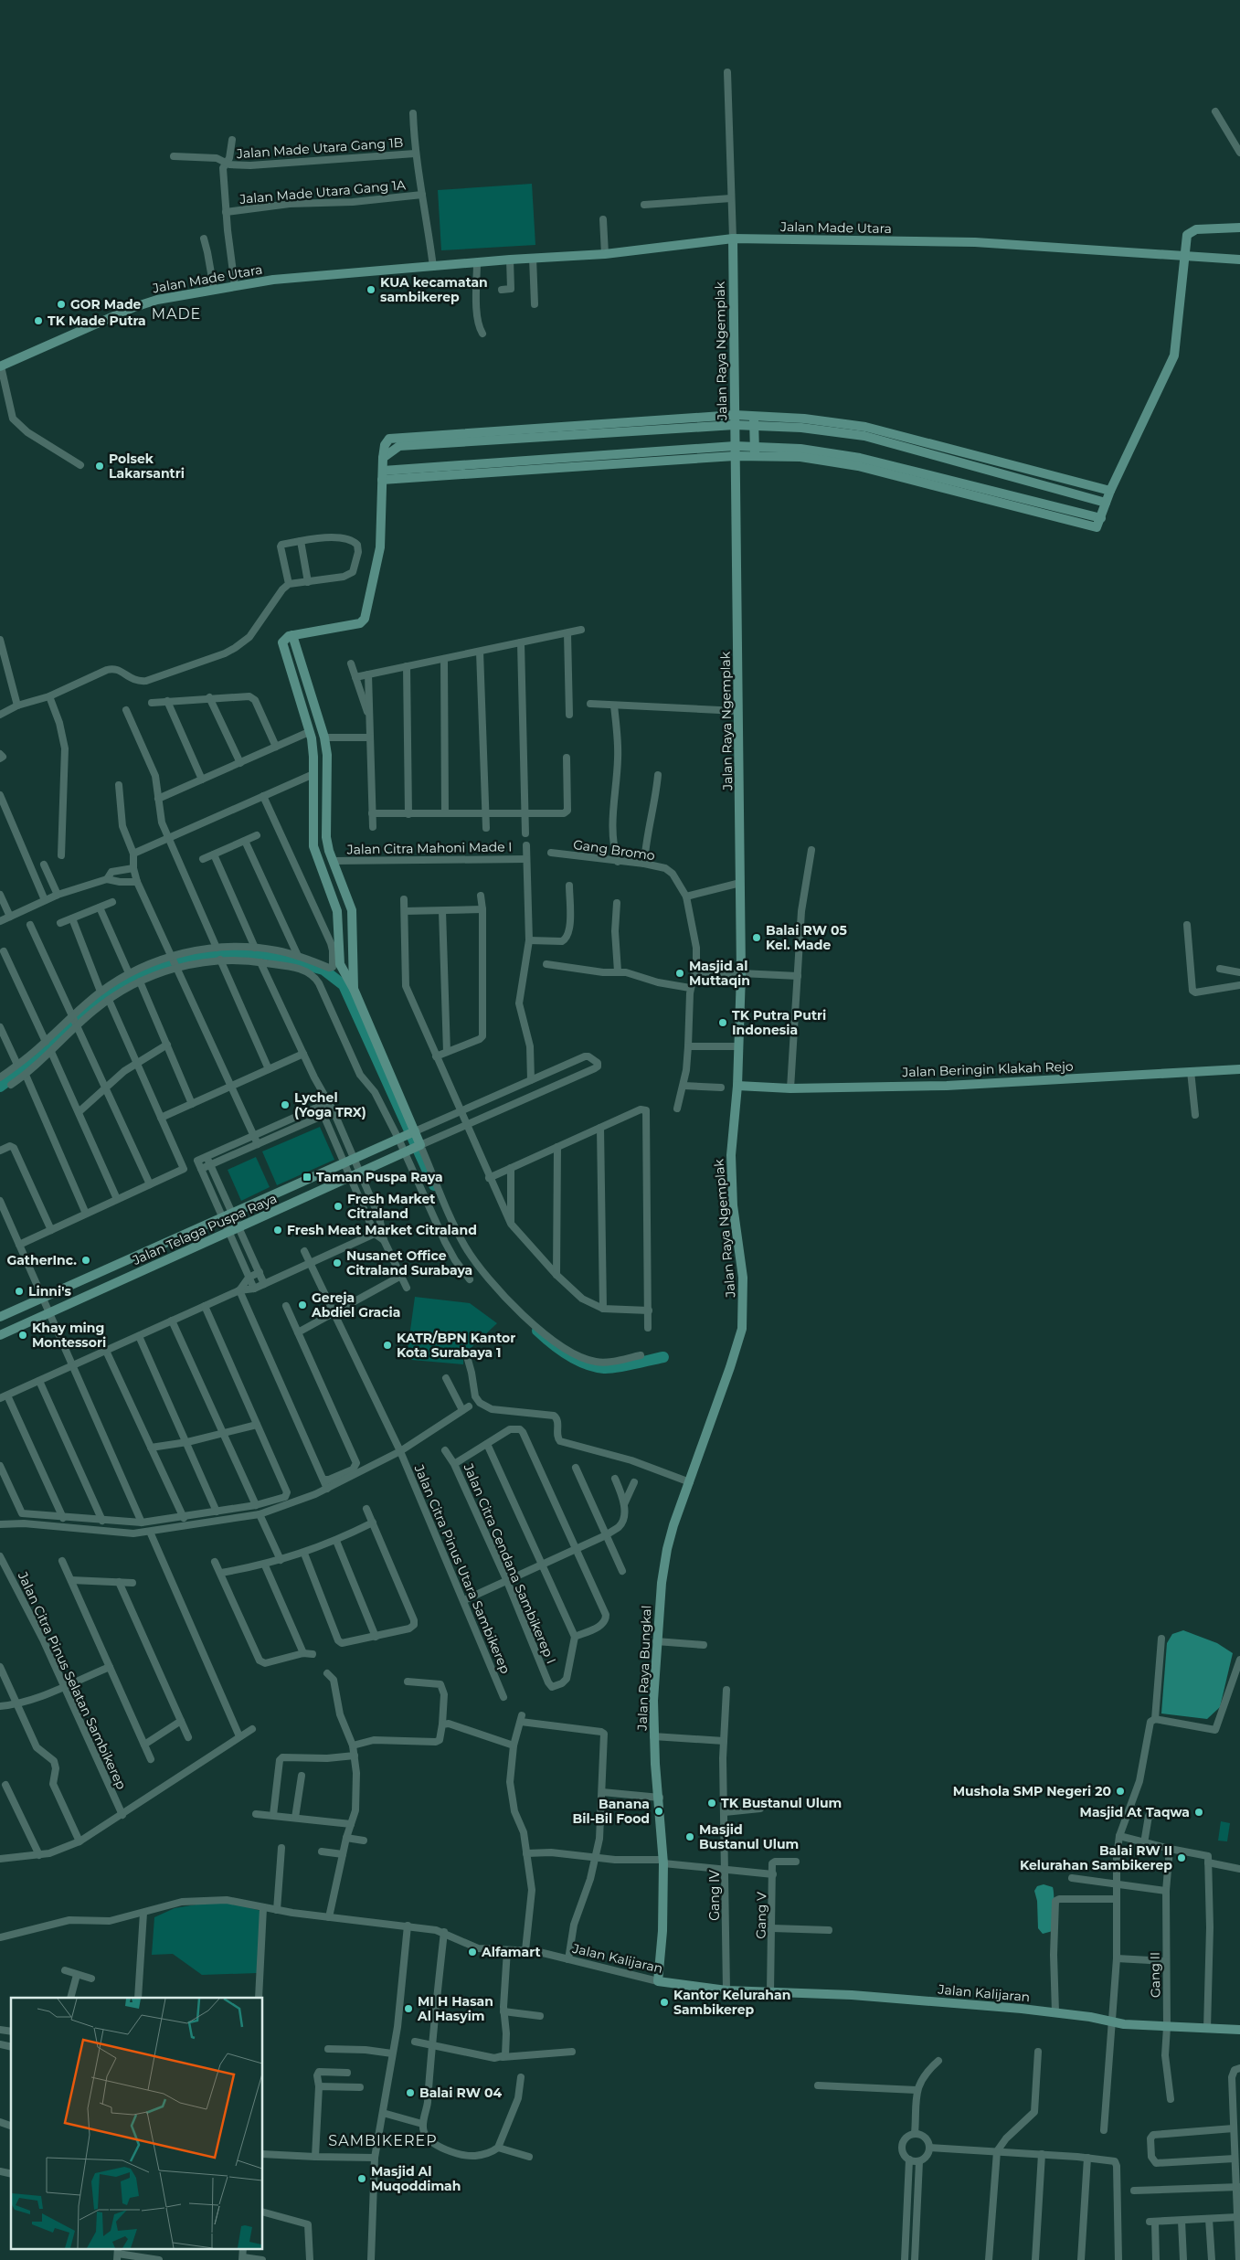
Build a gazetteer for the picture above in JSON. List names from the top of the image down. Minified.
{"streets":{"main road":["Jalan Made Utara","Jalan Raya Ngemplak","Jalan Beringin Klakah Rejo","Jalan Telaga Puspa Raya","Jalan Raya Bungkal","Jalan Kalijaran"],"street":["Jalan Made Utara Gang 1B","Jalan Made Utara Gang 1A","Jalan Citra Mahoni Made I","Gang Bromo","Jalan Citra Cendana Sambikerep I","Jalan Citra Pinus Utara Sambikerep","Jalan Citra Pinus Selatan Sambikerep","Gang IV","Gang V","Gang II"]},"crossings":[["Jalan Made Utara","Jalan Raya Ngemplak"],["Jalan Raya Ngemplak","Jalan Beringin Klakah Rejo"],["Jalan Raya Ngemplak","Jalan Raya Bungkal"],["Jalan Raya Bungkal","Jalan Kalijaran"],["Gang IV","Jalan Kalijaran"],["Gang V","Jalan Kalijaran"],["Jalan Kalijaran","Gang II"]],"districts":["MADE","SAMBIKEREP"],"places":{"other":["KUA kecamatan sambikerep","GOR Made","TK Made Putra","Polsek Lakarsantri","Balai RW 05 Kel. Made","Masjid al Muttaqin","TK Putra Putri Indonesia","Lychel (Yoga TRX)","Fresh Market Citraland","Fresh Meat Market Citraland","GatherInc.","Nusanet Office Citraland Surabaya","Linni's","Gereja Abdiel Gracia","Khay ming Montessori","KATR/BPN Kantor Kota Surabaya 1","Mushola SMP Negeri 20","TK Bustanul Ulum","Banana Bil-Bil Food","Masjid At Taqwa","Masjid Bustanul Ulum","Balai RW II Kelurahan Sambikerep","Alfamart","Kantor Kelurahan Sambikerep","MI H Hasan Al Hasyim","Balai RW 04","Masjid Al Muqoddimah"],"transit":["Taman Puspa Raya"]}}
